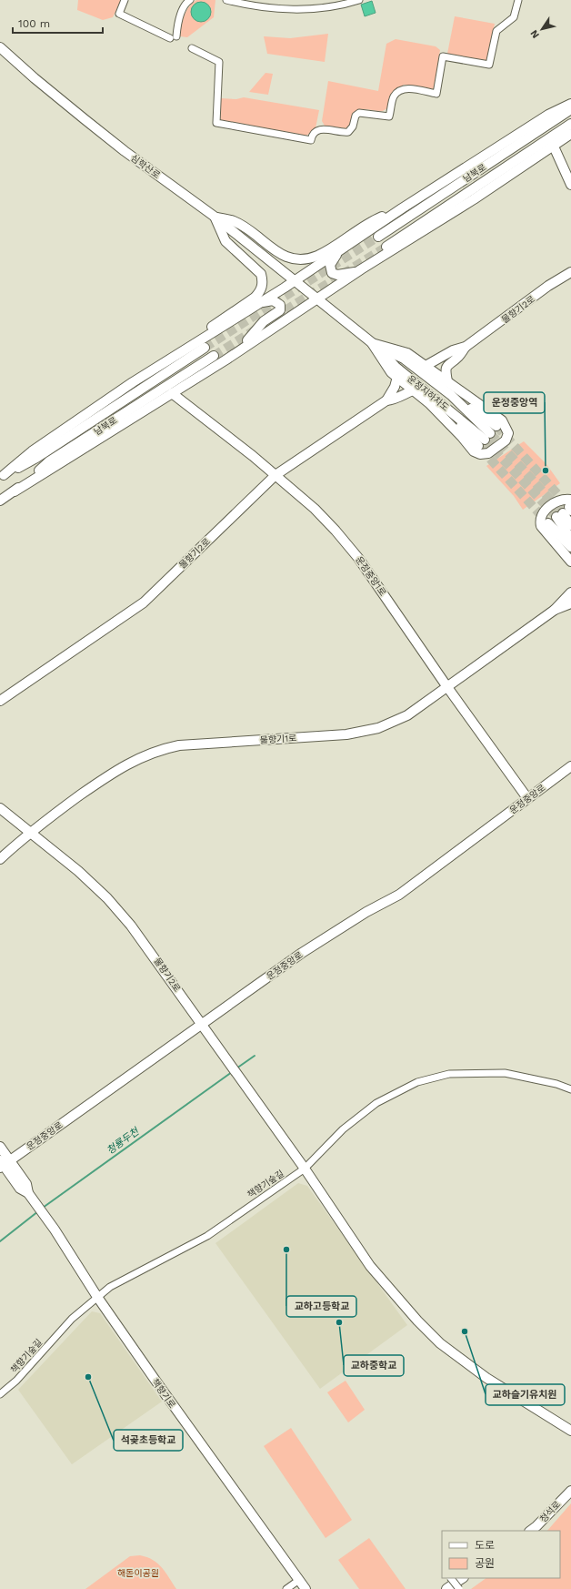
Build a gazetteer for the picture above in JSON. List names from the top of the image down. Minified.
{"streets":{"street":["심학산로","남북로","물향기2로","운정지하차도","운정중앙1로","물향기1로","운정중앙로","책향기숲길","책향기로","청석로"]},"crossings":[["심학산로","운정지하차도"],["물향기2로","운정중앙1로"],["물향기2로","물향기1로"],["물향기2로","운정중앙로"],["물향기2로","책향기숲길"],["운정중앙1로","물향기1로"],["운정중앙1로","운정중앙로"],["운정중앙로","책향기로"],["책향기숲길","책향기로"]],"water":["청룡두천"],"parks":["해돋이공원"],"places":["운정중앙역","교하고등학교","교하중학교","교하슬기유치원","석곶초등학교"],"legend":["도로","공원"],"scale_bar":"100 m","north":"bottom left"}
